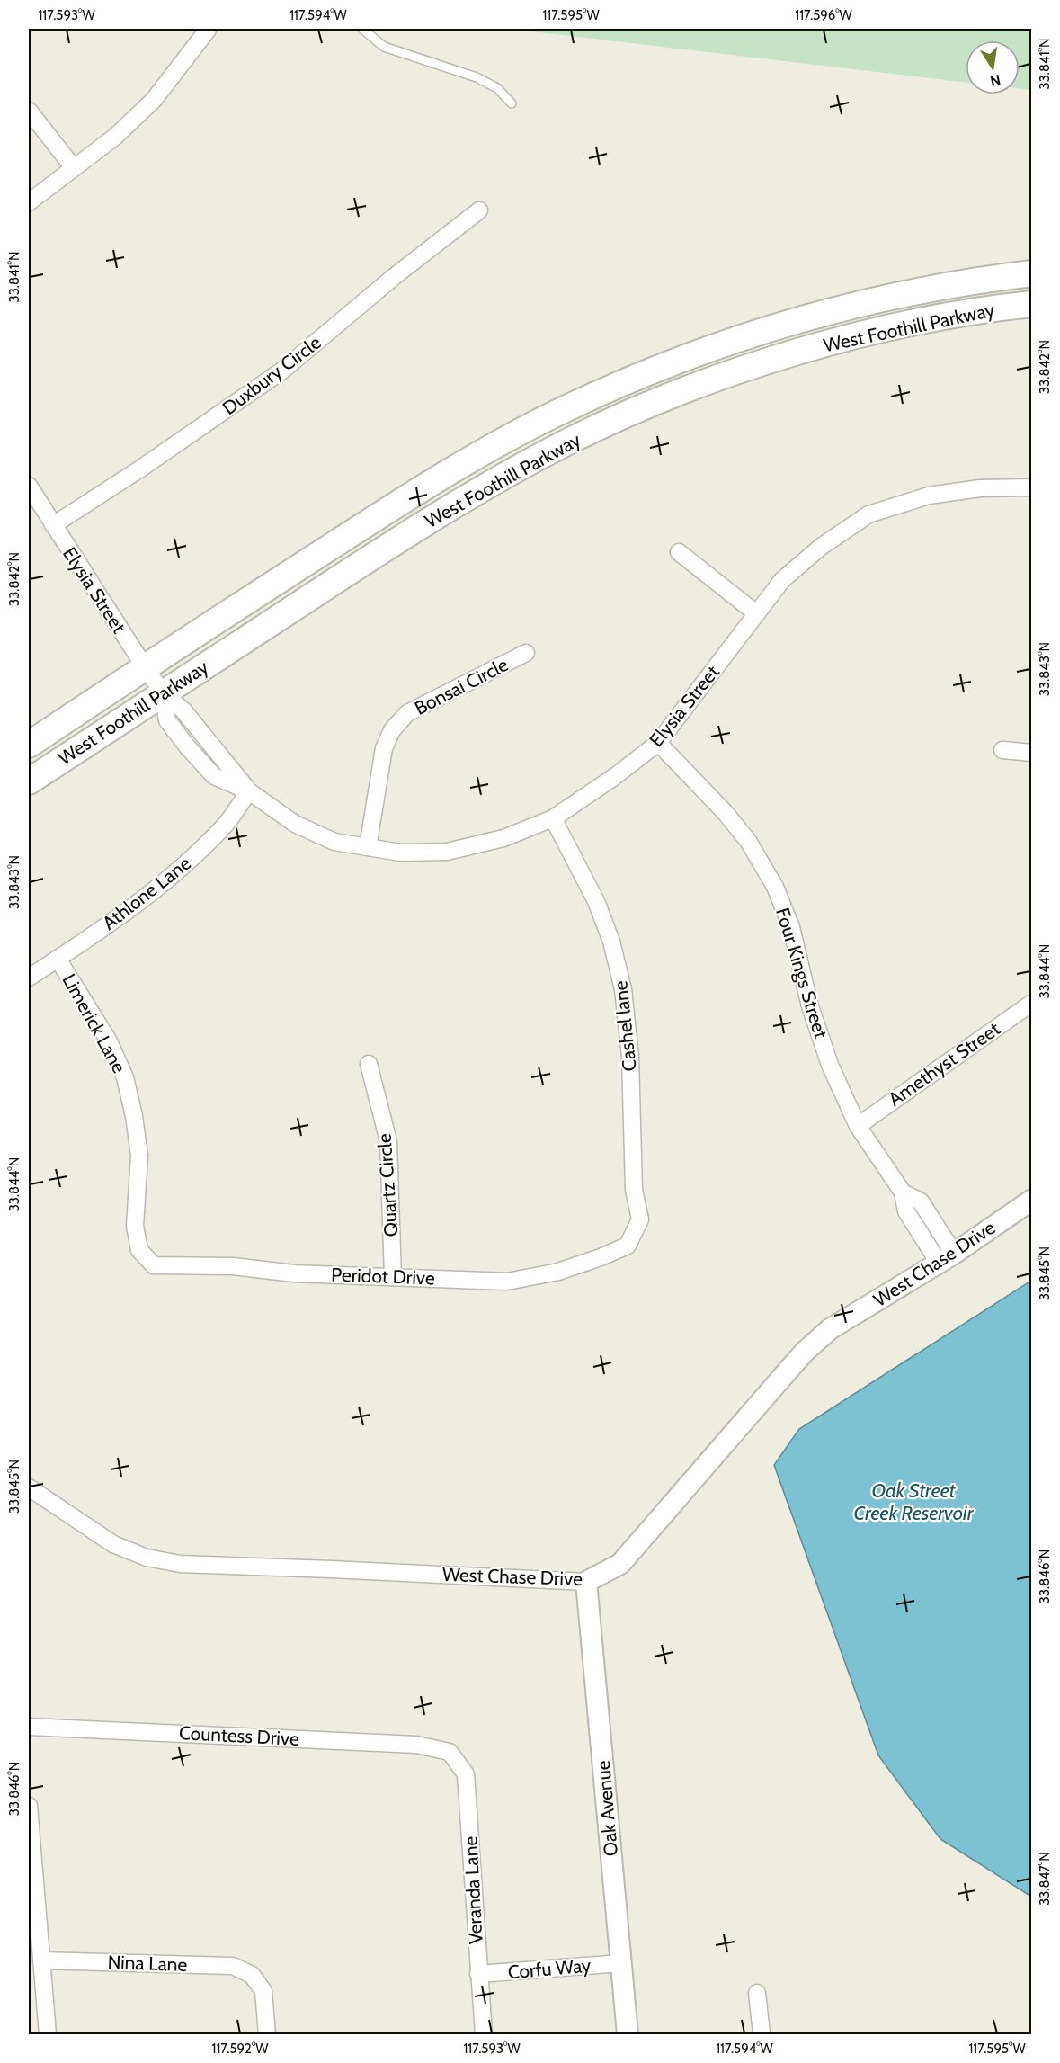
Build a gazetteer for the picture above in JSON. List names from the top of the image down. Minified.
{"streets":{"main road":["West Foothill Parkway"],"street":["Duxbury Circle","Elysia Street","Bonsai Circle","Athlone Lane","Four Kings Street","Limerick Lane","Cashel lane","Amethyst Street","Quartz Circle","West Chase Drive","Peridot Drive","Countess Drive","Oak Avenue","Veranda Lane","Nina Lane","Corfu Way"]},"crossings":[["West Foothill Parkway","Elysia Street"],["Duxbury Circle","Elysia Street"],["Elysia Street","Bonsai Circle"],["Elysia Street","Athlone Lane"],["Elysia Street","Four Kings Street"],["Elysia Street","Cashel lane"],["Athlone Lane","Limerick Lane"],["Four Kings Street","Amethyst Street"],["Four Kings Street","West Chase Drive"],["Limerick Lane","Peridot Drive"],["Cashel lane","Peridot Drive"],["Quartz Circle","Peridot Drive"],["West Chase Drive","Oak Avenue"],["Countess Drive","Veranda Lane"],["Oak Avenue","Corfu Way"],["Veranda Lane","Corfu Way"]],"water":["Oak Street Creek Reservoir"],"north":"bottom","coordinates":["117.593°W","117.594°W","117.595°W","117.596°W","33.841°N","33.842°N","33.843°N","33.844°N","33.845°N","33.846°N","33.847°N","117.592°W"]}
